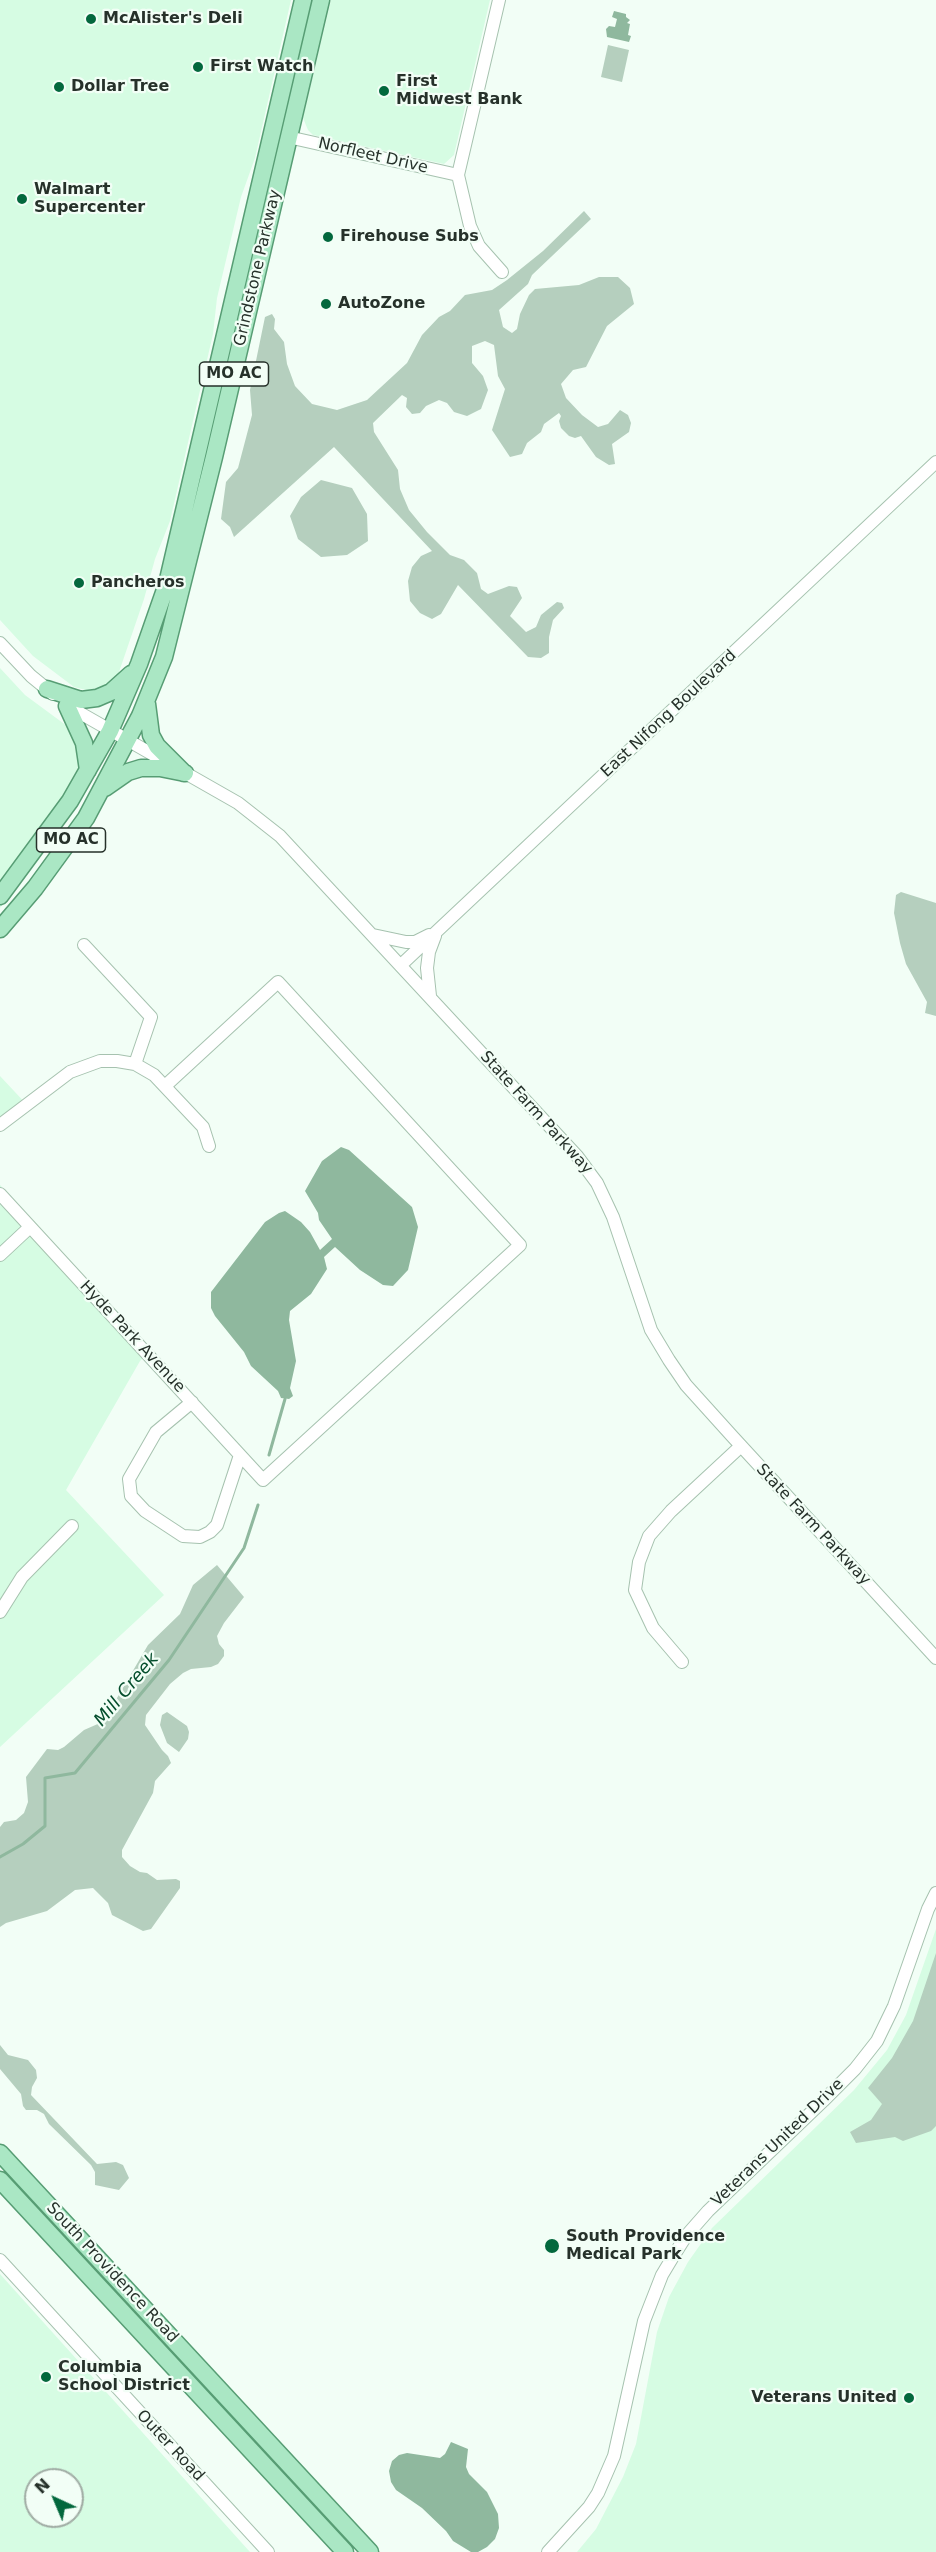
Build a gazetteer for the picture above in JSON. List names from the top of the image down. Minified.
{"streets":{"main road":["Grindstone Parkway","MO AC","South Providence Road"],"street":["Norfleet Drive","East Nifong Boulevard","State Farm Parkway","Hyde Park Avenue","Veterans United Drive","Outer Road"]},"crossings":[["Norfleet Drive","Grindstone Parkway"],["Grindstone Parkway","MO AC"],["Grindstone Parkway","State Farm Parkway"],["MO AC","State Farm Parkway"],["East Nifong Boulevard","State Farm Parkway"]],"water":["Mill Creek"],"places":["McAlister's Deli","First Watch","Dollar Tree","First Midwest Bank","Walmart Supercenter","Firehouse Subs","AutoZone","Pancheros","South Providence Medical Park","Columbia School District","Veterans United"],"north":"top left"}
